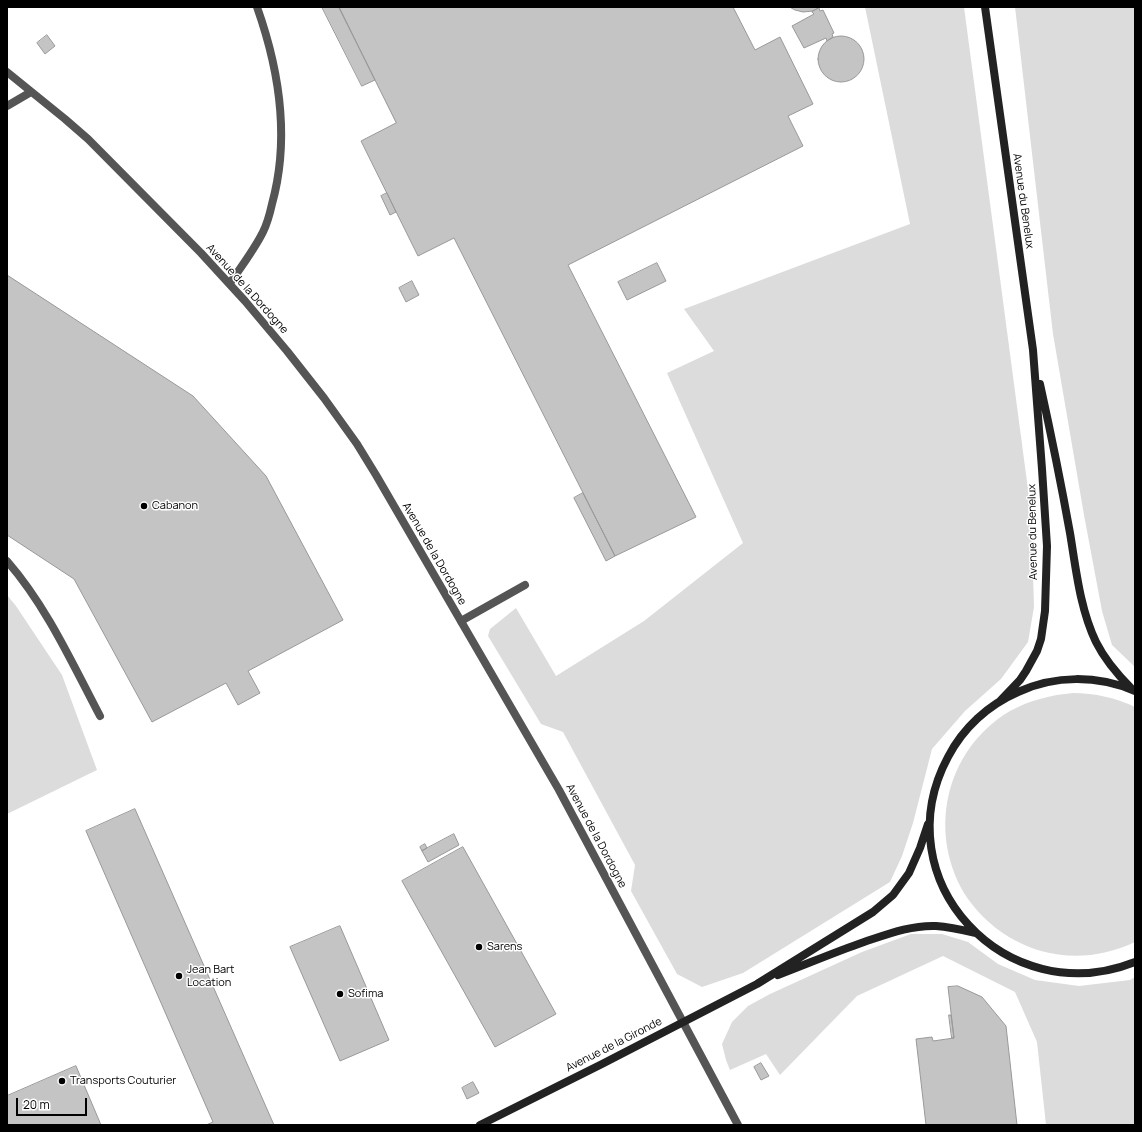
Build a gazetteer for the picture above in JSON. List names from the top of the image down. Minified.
{"streets":{"street":["Avenue du Benelux","Avenue de la Dordogne","Avenue de la Gironde"]},"crossings":[["Avenue de la Dordogne","Avenue de la Gironde"]],"places":["Cabanon","Sarens","Jean Bart Location","Sofima","Transports Couturier"],"scale_bar":"20 m"}
